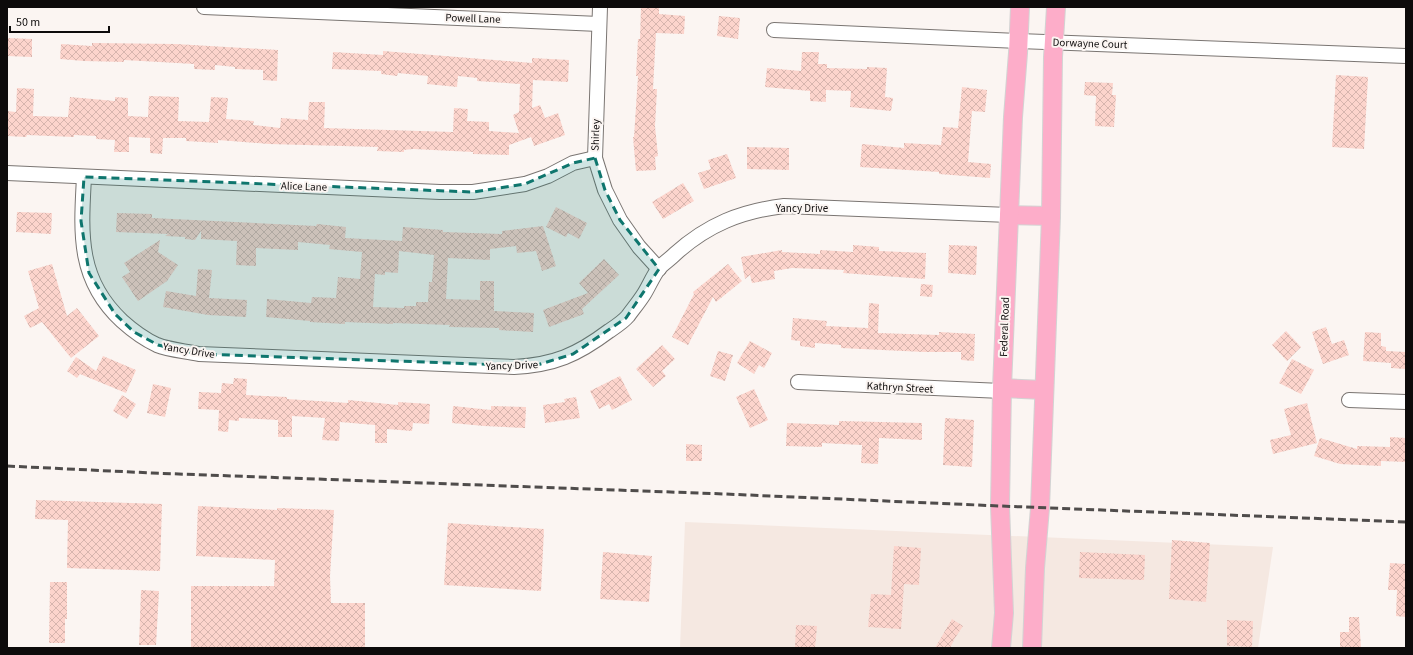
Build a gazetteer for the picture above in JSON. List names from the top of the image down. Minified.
{"streets":{"main road":["Federal Road"],"street":["Powell Lane","Dorwayne Court","Shirley","Alice Lane","Yancy Drive","Kathryn Street"]},"crossings":[["Powell Lane","Shirley"],["Dorwayne Court","Federal Road"],["Shirley","Alice Lane"],["Shirley","Yancy Drive"],["Alice Lane","Yancy Drive"],["Yancy Drive","Federal Road"],["Federal Road","Kathryn Street"]],"scale_bar":"50 m"}
